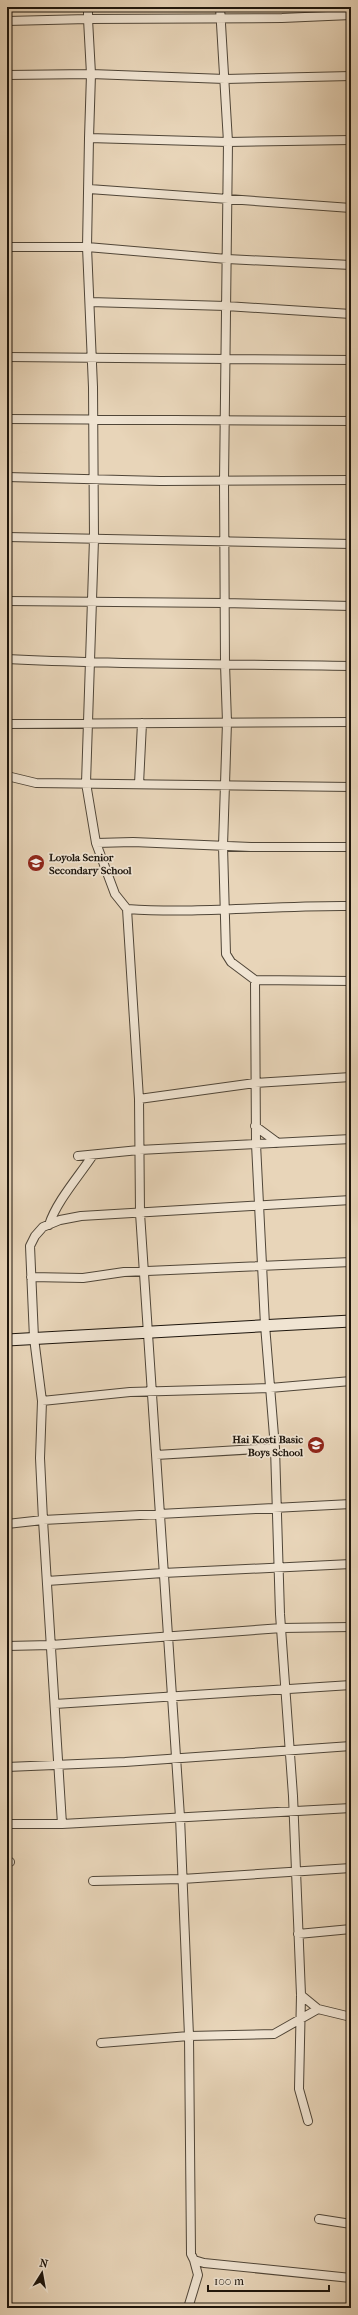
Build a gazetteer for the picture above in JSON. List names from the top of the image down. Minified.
{"places":{"school or university":["Loyola Senior Secondary School","Hai Kosti Basic Boys School"]},"scale_bar":"100 m","north":"top"}
